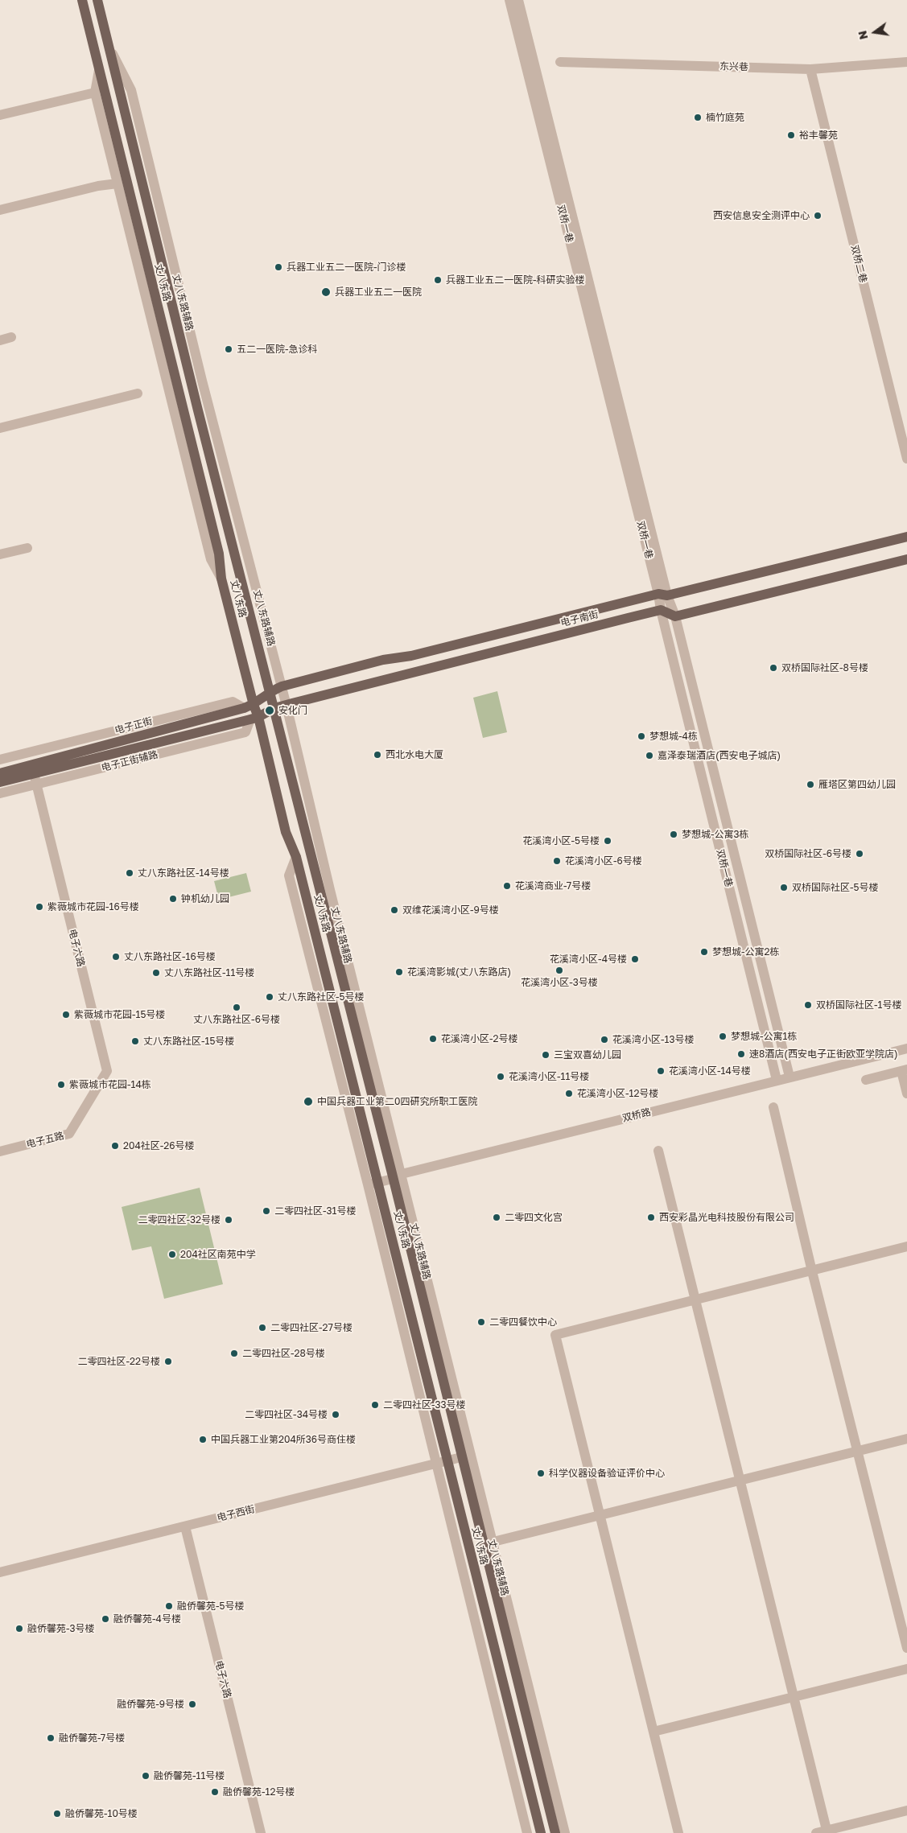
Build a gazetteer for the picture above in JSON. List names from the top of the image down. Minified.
{"streets":{"main road":["丈八东路","电子南街","电子正街"],"street":["东兴巷","双桥一巷","双桥二巷","丈八东路辅路","电子正街辅路","电子六路","双桥路","电子五路","电子西街"]},"crossings":[["东兴巷","双桥二巷"],["双桥一巷","电子南街"],["双桥一巷","双桥路"],["丈八东路","丈八东路辅路"],["丈八东路","电子南街"],["丈八东路","电子正街"],["丈八东路","电子正街辅路"],["丈八东路","双桥路"],["丈八东路","电子西街"],["丈八东路辅路","电子南街"],["丈八东路辅路","双桥路"],["电子南街","电子正街"],["电子南街","电子正街辅路"],["电子正街辅路","电子六路"],["电子六路","电子五路"],["电子六路","电子西街"]],"places":["楠竹庭苑","裕丰馨苑","西安信息安全测评中心","兵器工业五二一医院-门诊楼","兵器工业五二一医院-科研实验楼","兵器工业五二一医院","五二一医院-急诊科","双桥国际社区-8号楼","安化门","梦想城-4栋","西北水电大厦","嘉泽泰瑞酒店(西安电子城店)","雁塔区第四幼儿园","梦想城-公寓3栋","花溪湾小区-5号楼","双桥国际社区-6号楼","花溪湾小区-6号楼","丈八东路社区-14号楼","花溪湾商业-7号楼","双桥国际社区-5号楼","钟机幼儿园","紫薇城市花园-16号楼","双维花溪湾小区-9号楼","梦想城-公寓2栋","丈八东路社区-16号楼","花溪湾小区-4号楼","花溪湾小区-3号楼","花溪湾影城(丈八东路店)","丈八东路社区-11号楼","丈八东路社区-5号楼","双桥国际社区-1号楼","丈八东路社区-6号楼","紫薇城市花园-15号楼","梦想城-公寓1栋","花溪湾小区-2号楼","花溪湾小区-13号楼","丈八东路社区-15号楼","速8酒店(西安电子正街欧亚学院店)","三宝双喜幼儿园","花溪湾小区-14号楼","花溪湾小区-11号楼","紫薇城市花园-14栋","花溪湾小区-12号楼","中国兵器工业第二0四研究所职工医院","204社区-26号楼","二零四社区-31号楼","二零四文化宫","西安彩晶光电科技股份有限公司","二零四社区-32号楼","204社区南苑中学","二零四餐饮中心","二零四社区-27号楼","二零四社区-28号楼","二零四社区-22号楼","二零四社区-33号楼","二零四社区-34号楼","中国兵器工业第204所36号商住楼","科学仪器设备验证评价中心","融侨馨苑-5号楼","融侨馨苑-4号楼","融侨馨苑-3号楼","融侨馨苑-9号楼","融侨馨苑-7号楼","融侨馨苑-11号楼","融侨馨苑-12号楼","融侨馨苑-10号楼"],"north":"left"}
